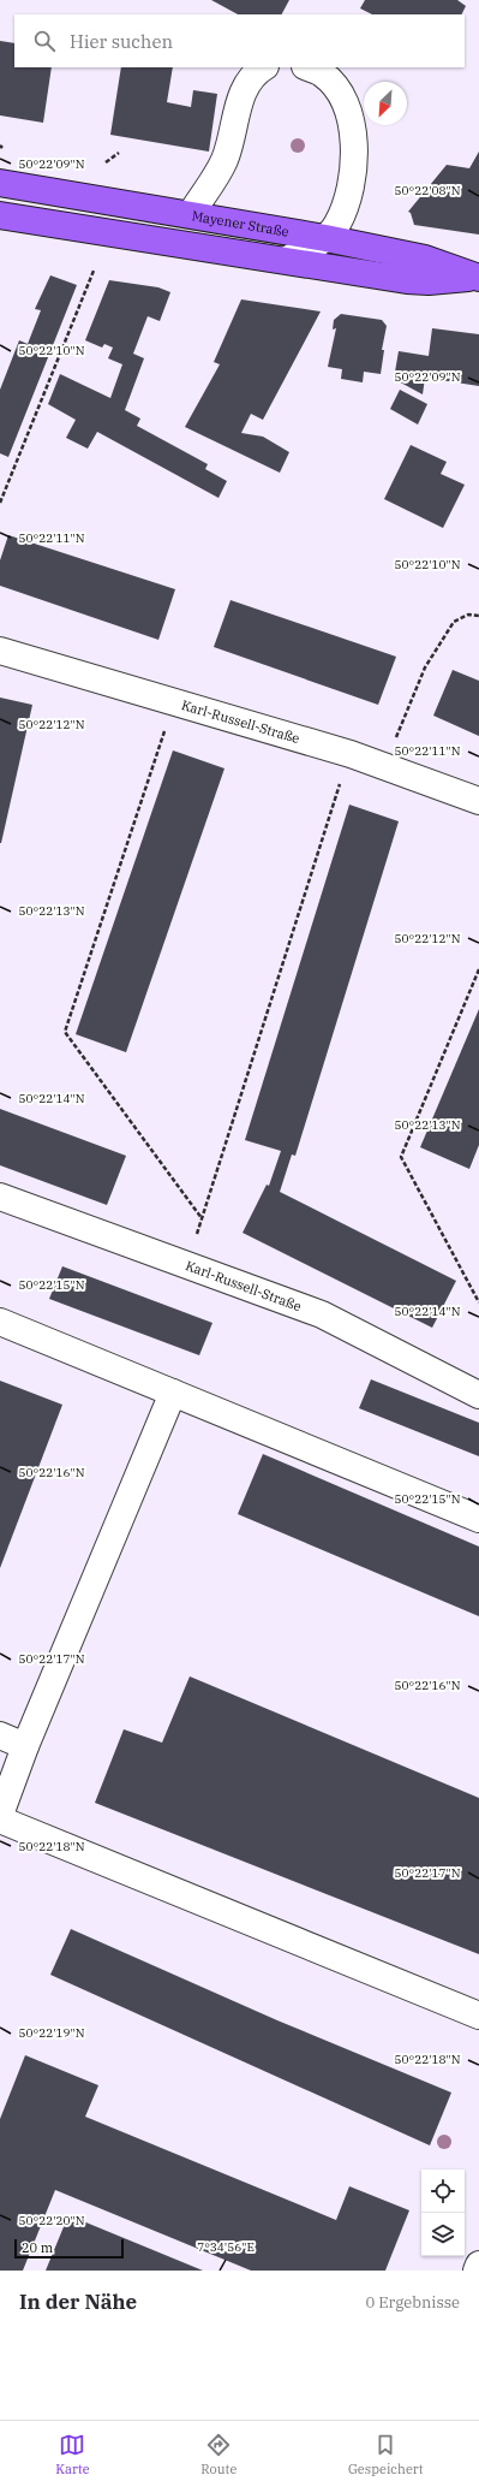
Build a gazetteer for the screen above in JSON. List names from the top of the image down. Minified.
{"streets":{"main road":["Mayener Straße"],"street":["Karl-Russell-Straße"]},"scale_bar":"20 m","north":"bottom left","page":{"search":"Hier suchen","scale":"20 m","heading":["In der Nähe","0 Ergebnisse"],"nav":["Karte","Route","Gespeichert"]},"coordinates":["50°22'09\"N","50°22'08\"N","50°22'10\"N","50°22'11\"N","50°22'12\"N","50°22'13\"N","50°22'14\"N","50°22'15\"N","50°22'16\"N","50°22'17\"N","50°22'18\"N","50°22'19\"N","50°22'20\"N","7°34'56\"E"]}
